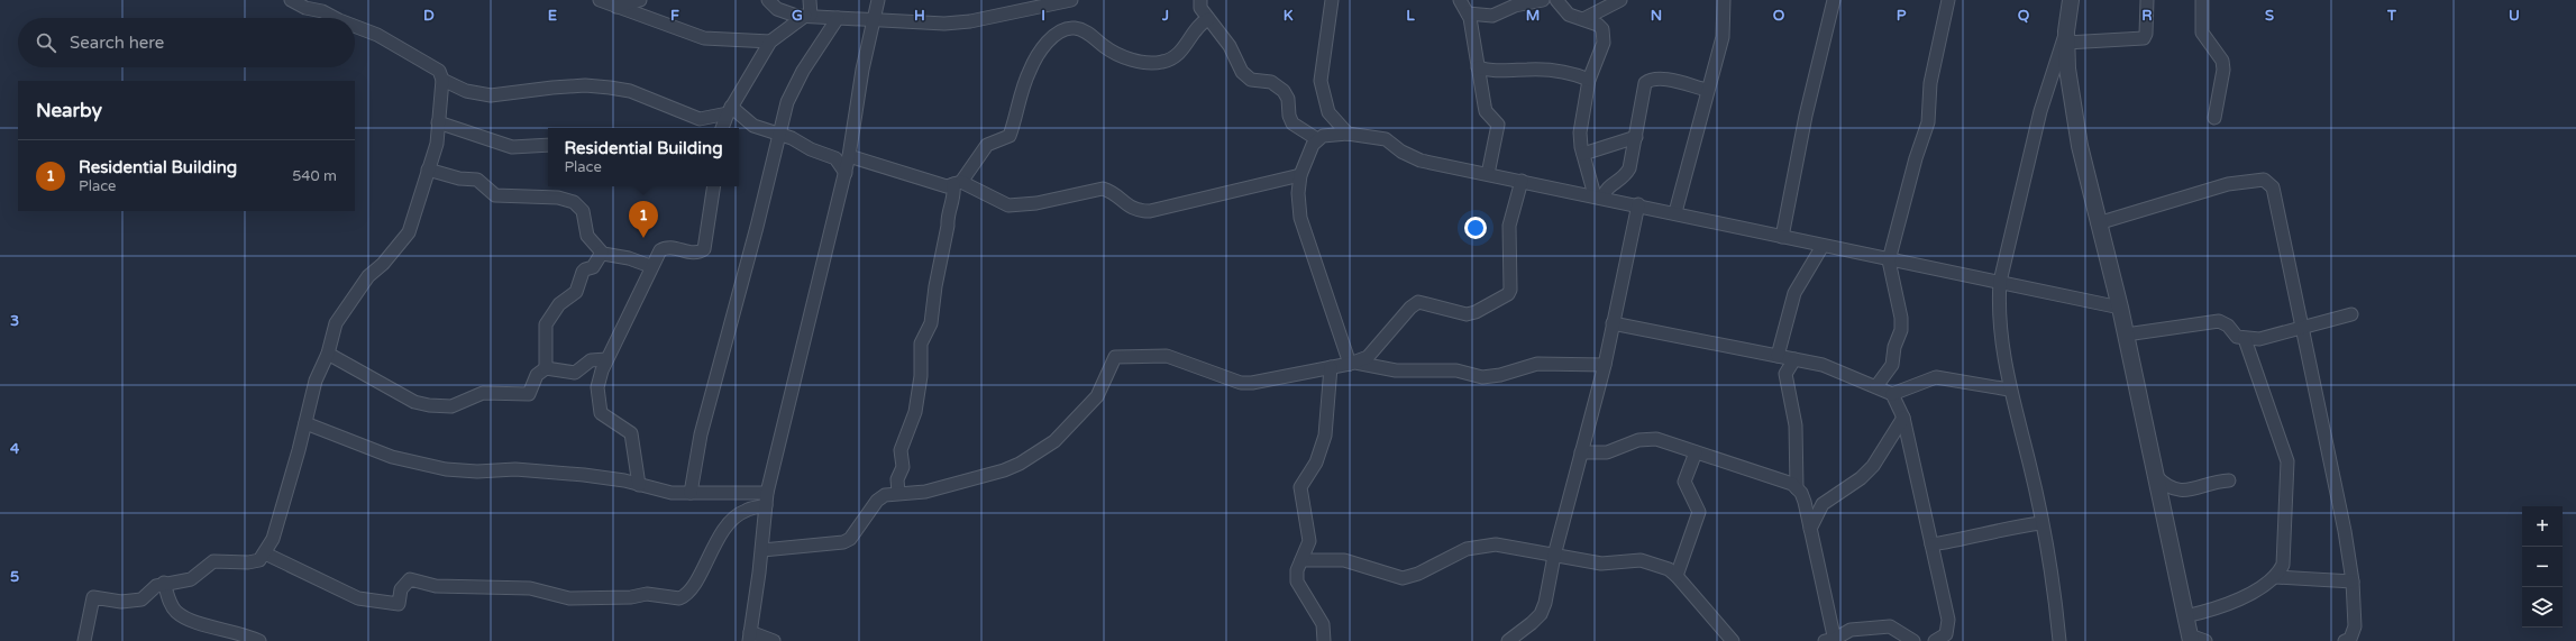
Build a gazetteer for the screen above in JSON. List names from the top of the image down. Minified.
{"page":{"search":"Search here","heading":"Nearby","popup":["Residential Building","Place"],"list":[{"mark":"1","name":"Residential Building","note":"Place","value":"540 m"}],"pins":"1","map_buttons":["+","−"]},"grid":{"columns":["D","E","F","G","H","I","J","K","L","M","N","O","P","Q","R","S","T","U"],"rows":["3","4","5"]}}
